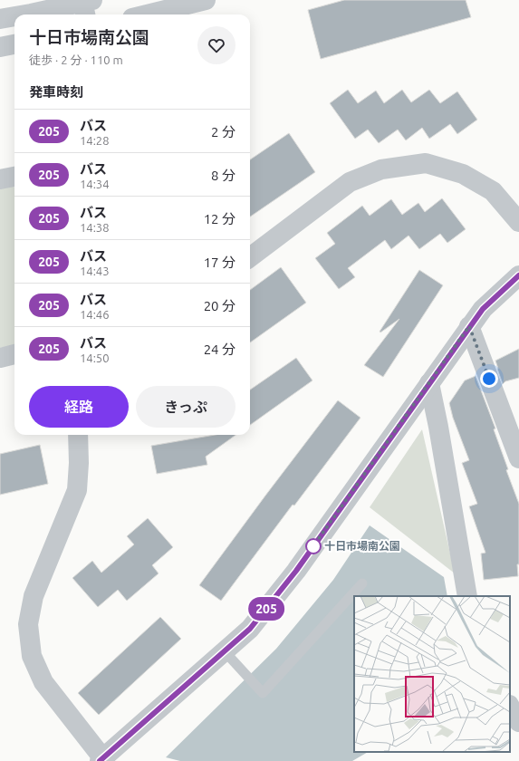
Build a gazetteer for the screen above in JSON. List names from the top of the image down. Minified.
{"places":["十日市場南公園"],"lines":["bus line 205"],"page":{"on_map":"205","heading":[["十日市場南公園","徒歩 · 2 分 · 110 m"],"発車時刻"],"list":[{"mark":"205","name":"バス","note":"14:28","value":"2 分"},{"mark":"205","name":"バス","note":"14:34","value":"8 分"},{"mark":"205","name":"バス","note":"14:38","value":"12 分"},{"mark":"205","name":"バス","note":"14:43","value":"17 分"},{"mark":"205","name":"バス","note":"14:46","value":"20 分"},{"mark":"205","name":"バス","note":"14:50","value":"24 分"}],"buttons":["経路","きっぷ"]}}
